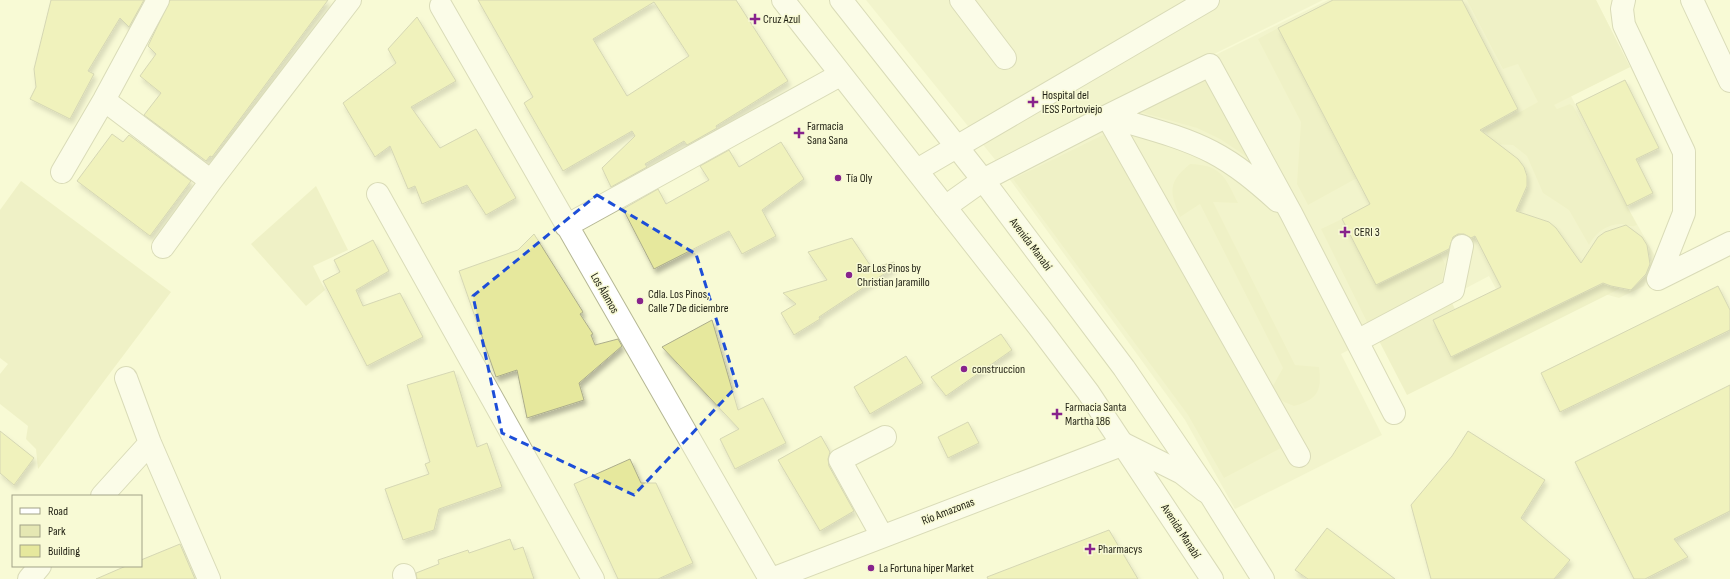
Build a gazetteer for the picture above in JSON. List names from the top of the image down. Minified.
{"streets":{"street":["Avenida Manabí","Los Álamos","Río Amazonas"]},"crossings":[["Avenida Manabí","Río Amazonas"],["Los Álamos","Río Amazonas"]],"places":{"health":["Cruz Azul","Hospital del IESS Portoviejo","Farmacia Sana Sana","CERI 3","Farmacia Santa Martha 186","Pharmacys"],"other":["Tía Oly","Bar Los Pinos by Christian Jaramillo","Cdla. Los Pinos, Calle 7 De diciembre","construccion","La Fortuna hiper Market"]},"legend":["Road","Park","Building"]}
